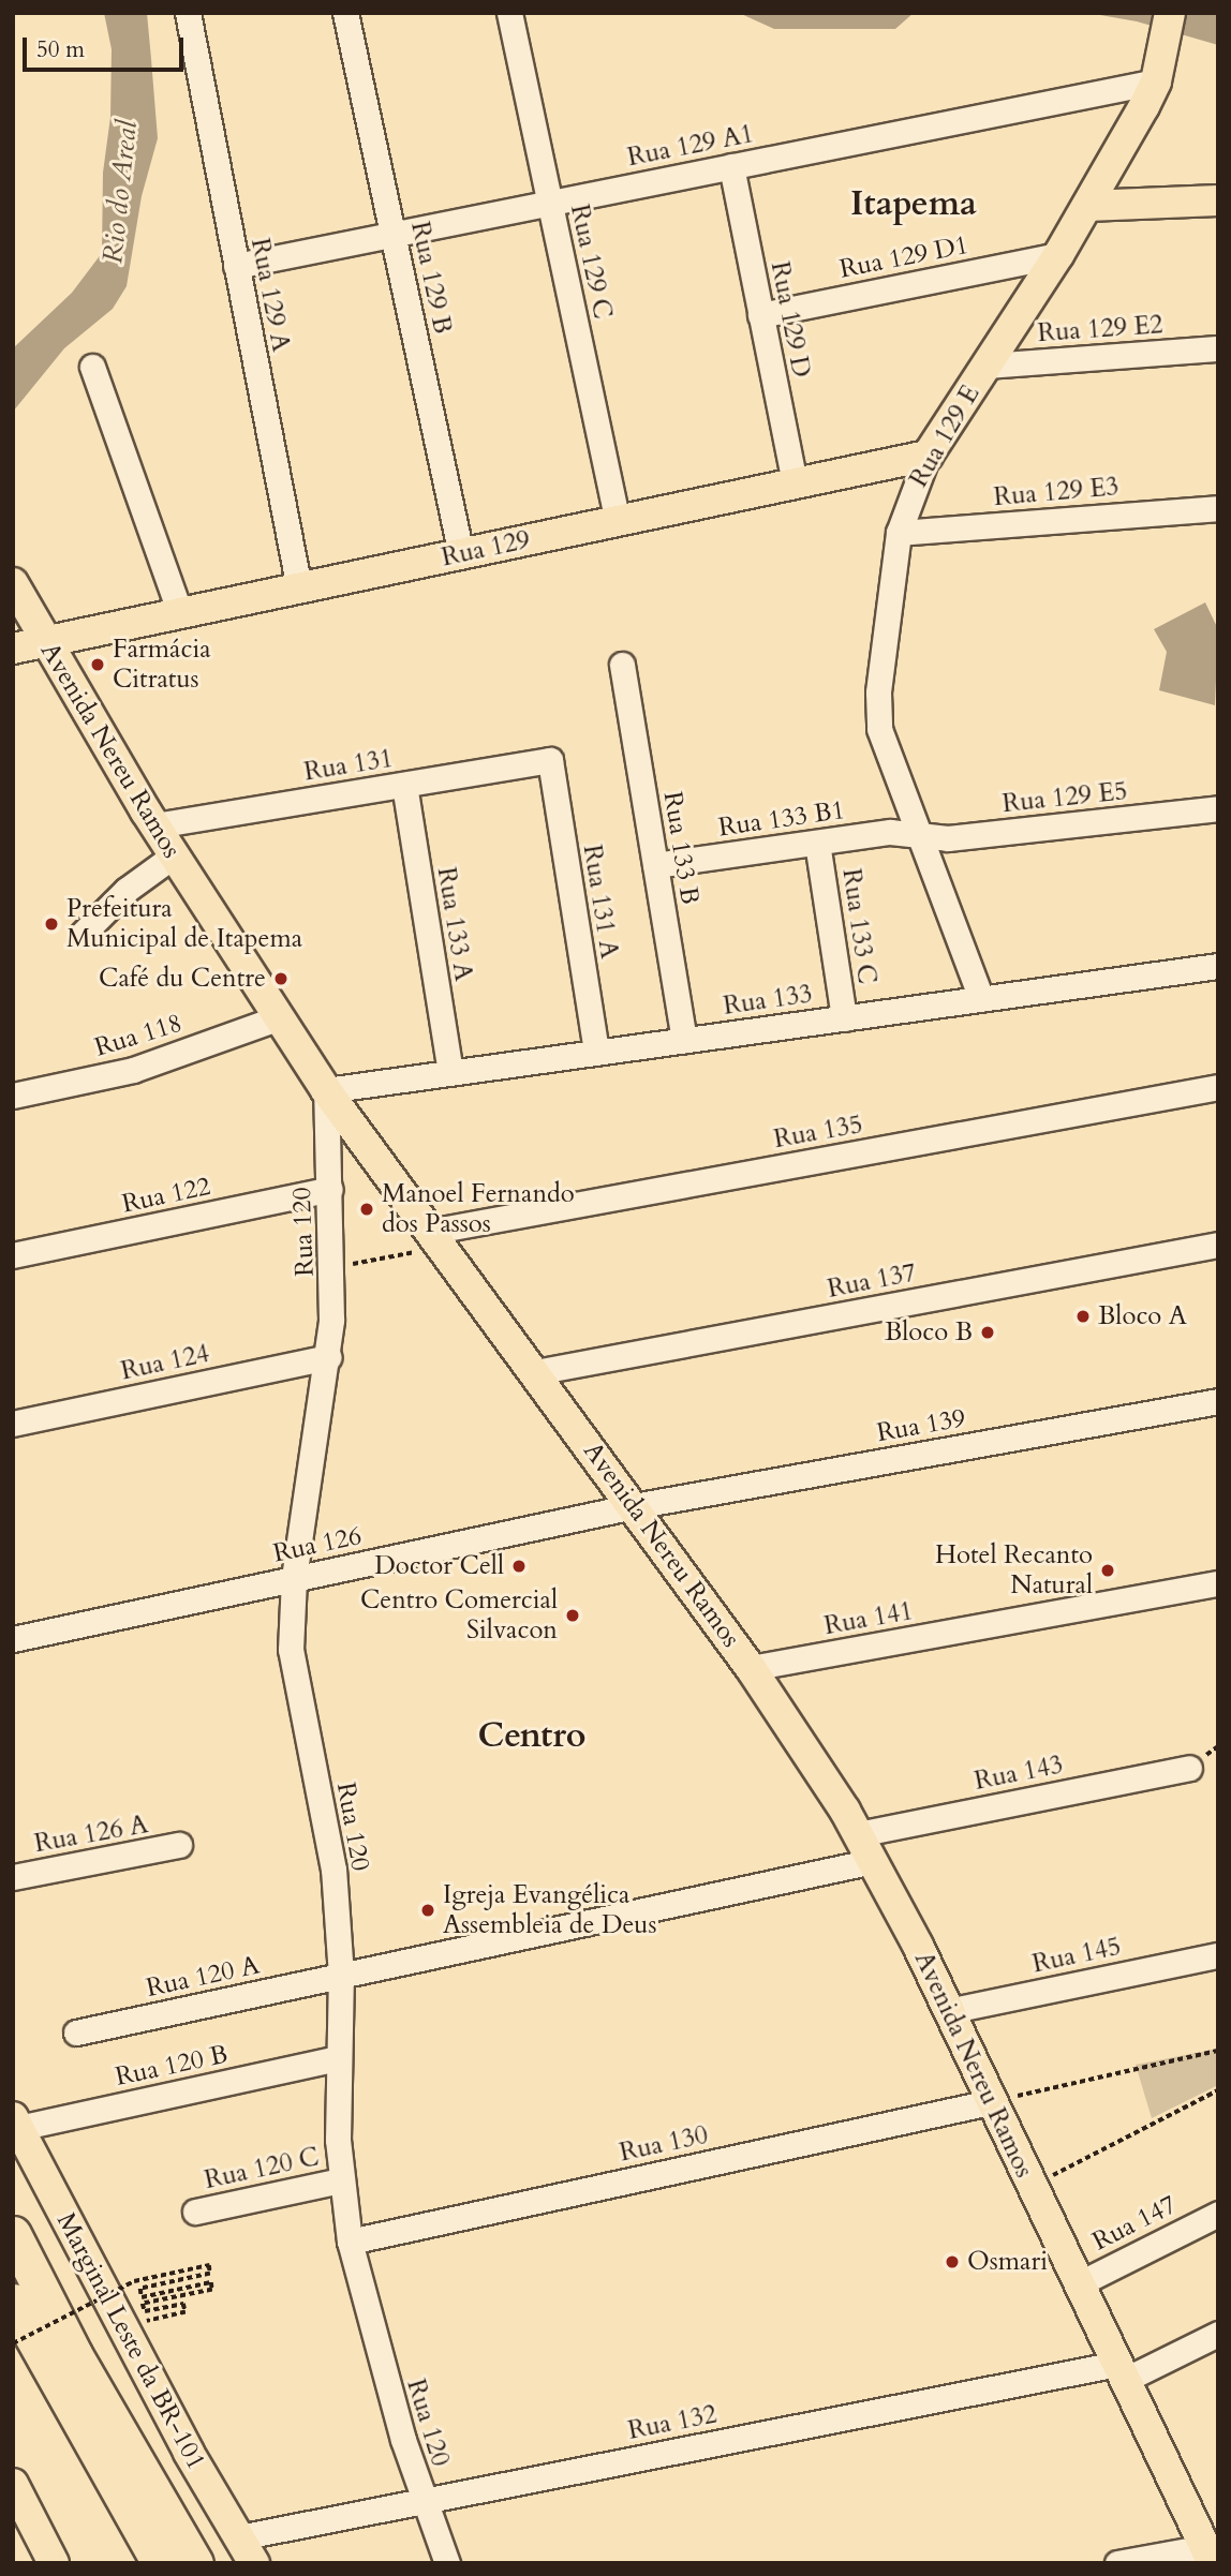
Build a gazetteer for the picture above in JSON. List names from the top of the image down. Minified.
{"streets":{"main road":["Rua 129 E","Rua 129","Avenida Nereu Ramos","Marginal Leste da BR-101"],"street":["Rua 129 A1","Rua 129 D1","Rua 129 C","Rua 129 B","Rua 129 A","Rua 129 D","Rua 129 E2","Rua 129 E3","Rua 131","Rua 129 E5","Rua 133 B1","Rua 133 B","Rua 131 A","Rua 133 A","Rua 133 C","Rua 133","Rua 118","Rua 135","Rua 122","Rua 120","Rua 137","Rua 124","Rua 139","Rua 126","Rua 141","Rua 143","Rua 126 A","Rua 145","Rua 120 A","Rua 120 B","Rua 130","Rua 120 C","Rua 147","Rua 132"]},"crossings":[["Rua 129 A1","Rua 129 C"],["Rua 129 A1","Rua 129 B"],["Rua 129 A1","Rua 129 A"],["Rua 129 A1","Rua 129 D"],["Rua 129 A1","Rua 129 E"],["Rua 129 D1","Rua 129 D"],["Rua 129 D1","Rua 129 E"],["Rua 129 C","Rua 129"],["Rua 129 B","Rua 129"],["Rua 129 A","Rua 129"],["Rua 129 D","Rua 129"],["Rua 129 E2","Rua 129 E"],["Rua 129 E","Rua 129 E3"],["Rua 129 E","Rua 129"],["Rua 129 E","Rua 129 E5"],["Rua 129 E","Rua 133 B1"],["Rua 129 E","Rua 133"],["Rua 129","Avenida Nereu Ramos"],["Avenida Nereu Ramos","Rua 131"],["Avenida Nereu Ramos","Rua 133"],["Avenida Nereu Ramos","Rua 118"],["Avenida Nereu Ramos","Rua 135"],["Avenida Nereu Ramos","Rua 120"],["Avenida Nereu Ramos","Rua 137"],["Avenida Nereu Ramos","Rua 139"],["Avenida Nereu Ramos","Rua 126"],["Avenida Nereu Ramos","Rua 141"],["Avenida Nereu Ramos","Rua 143"],["Avenida Nereu Ramos","Rua 145"],["Avenida Nereu Ramos","Rua 120 A"],["Avenida Nereu Ramos","Rua 130"],["Avenida Nereu Ramos","Rua 147"],["Avenida Nereu Ramos","Rua 132"],["Rua 131","Rua 131 A"],["Rua 131","Rua 133 A"],["Rua 129 E5","Rua 133 B1"],["Rua 133 B1","Rua 133 B"],["Rua 133 B1","Rua 133 C"],["Rua 133 B","Rua 133"],["Rua 131 A","Rua 133"],["Rua 133 A","Rua 133"],["Rua 133 C","Rua 133"],["Rua 133","Rua 120"],["Rua 122","Rua 120"],["Rua 120","Rua 124"],["Rua 120","Rua 126"],["Rua 120","Rua 120 A"],["Rua 120","Rua 120 B"],["Rua 120","Rua 130"],["Rua 120","Rua 120 C"],["Rua 120","Rua 132"],["Rua 139","Rua 126"],["Rua 120 B","Marginal Leste da BR-101"],["Marginal Leste da BR-101","Rua 132"]],"districts":["Itapema","Centro"],"water":["Rio do Areal"],"places":["Farmácia Citratus","Prefeitura Municipal de Itapema","Café du Centre","Manoel Fernando dos Passos","Bloco A","Bloco B","Doctor Cell","Hotel Recanto Natural","Centro Comercial Silvacon","Igreja Evangélica Assembleia de Deus","Osmari"],"scale_bar":"50 m"}
